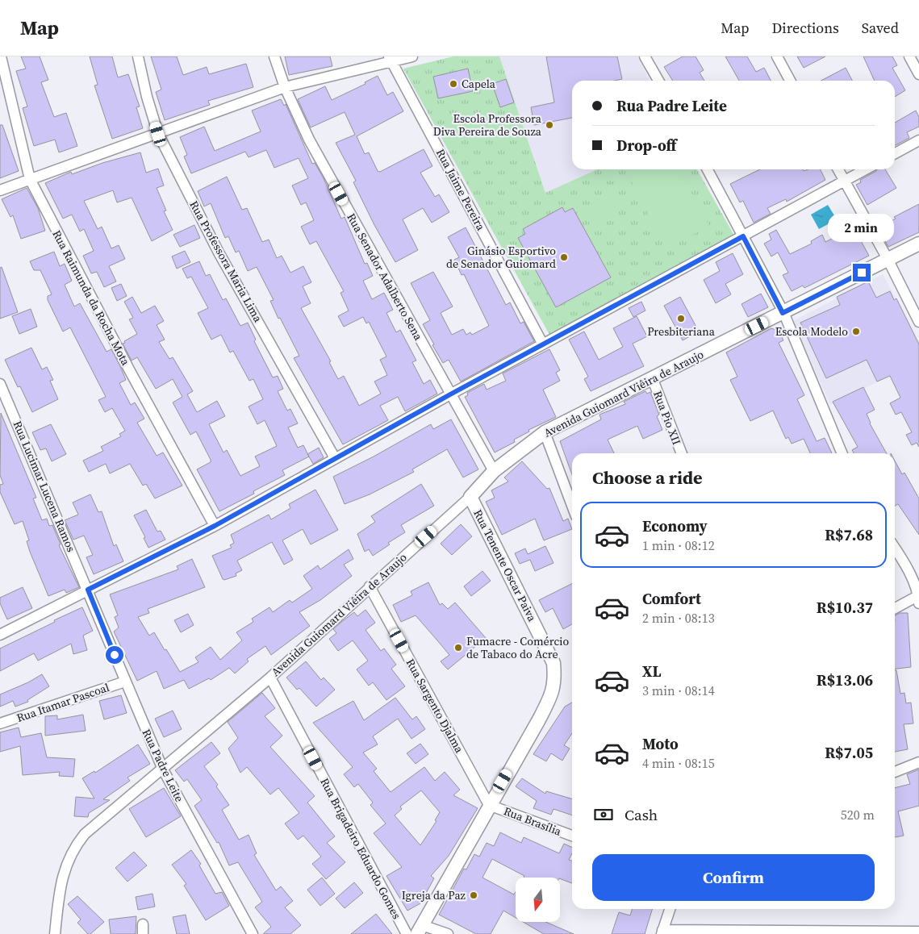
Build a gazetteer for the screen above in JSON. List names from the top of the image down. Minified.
{"streets":{"street":["Rua Jaime Pereira","Rua Professora Maria Lima","Rua Senador Adalberto Sena","Rua Raimunda da Rocha Mota","Avenida Guiomard Viêira de Araujo","Rua Pio XII","Rua Lucimar Lucena Ramos","Rua Tenente Oscar Paiva","Rua Itamar Pascoal","Rua Sargento Djalma","Rua Padre Leite","Rua Brasília","Rua Brigadeiro Eduardo Gomes"]},"crossings":[["Rua Senador Adalberto Sena","Avenida Guiomard Viêira de Araujo"],["Avenida Guiomard Viêira de Araujo","Rua Pio XII"],["Avenida Guiomard Viêira de Araujo","Rua Tenente Oscar Paiva"],["Avenida Guiomard Viêira de Araujo","Rua Sargento Djalma"],["Avenida Guiomard Viêira de Araujo","Rua Padre Leite"],["Avenida Guiomard Viêira de Araujo","Rua Brigadeiro Eduardo Gomes"],["Rua Lucimar Lucena Ramos","Rua Padre Leite"],["Rua Tenente Oscar Paiva","Rua Sargento Djalma"],["Rua Tenente Oscar Paiva","Rua Brasília"],["Rua Itamar Pascoal","Rua Padre Leite"],["Rua Sargento Djalma","Rua Brasília"]],"places":["Capela","Escola Professora Diva Pereira de Souza","Ginásio Esportivo de Senador Guiomard","Presbiteriana","Escola Modelo","Fumacre - Comércio de Tabaco do Acre","Igreja da Paz"],"north":"bottom","page":{"header":"Map","nav":["Map","Directions","Saved"],"banner":["Rua Padre Leite","Drop-off"],"bubble":"2 min","heading":"Choose a ride","list":[{"name":"Economy","note":"1 min · 08:12","value":"R$7.68"},{"name":"Comfort","note":"2 min · 08:13","value":"R$10.37"},{"name":"XL","note":"3 min · 08:14","value":"R$13.06"},{"name":"Moto","note":"4 min · 08:15","value":"R$7.05"}],"pay":["Cash","520 m"],"buttons":"Confirm"}}
